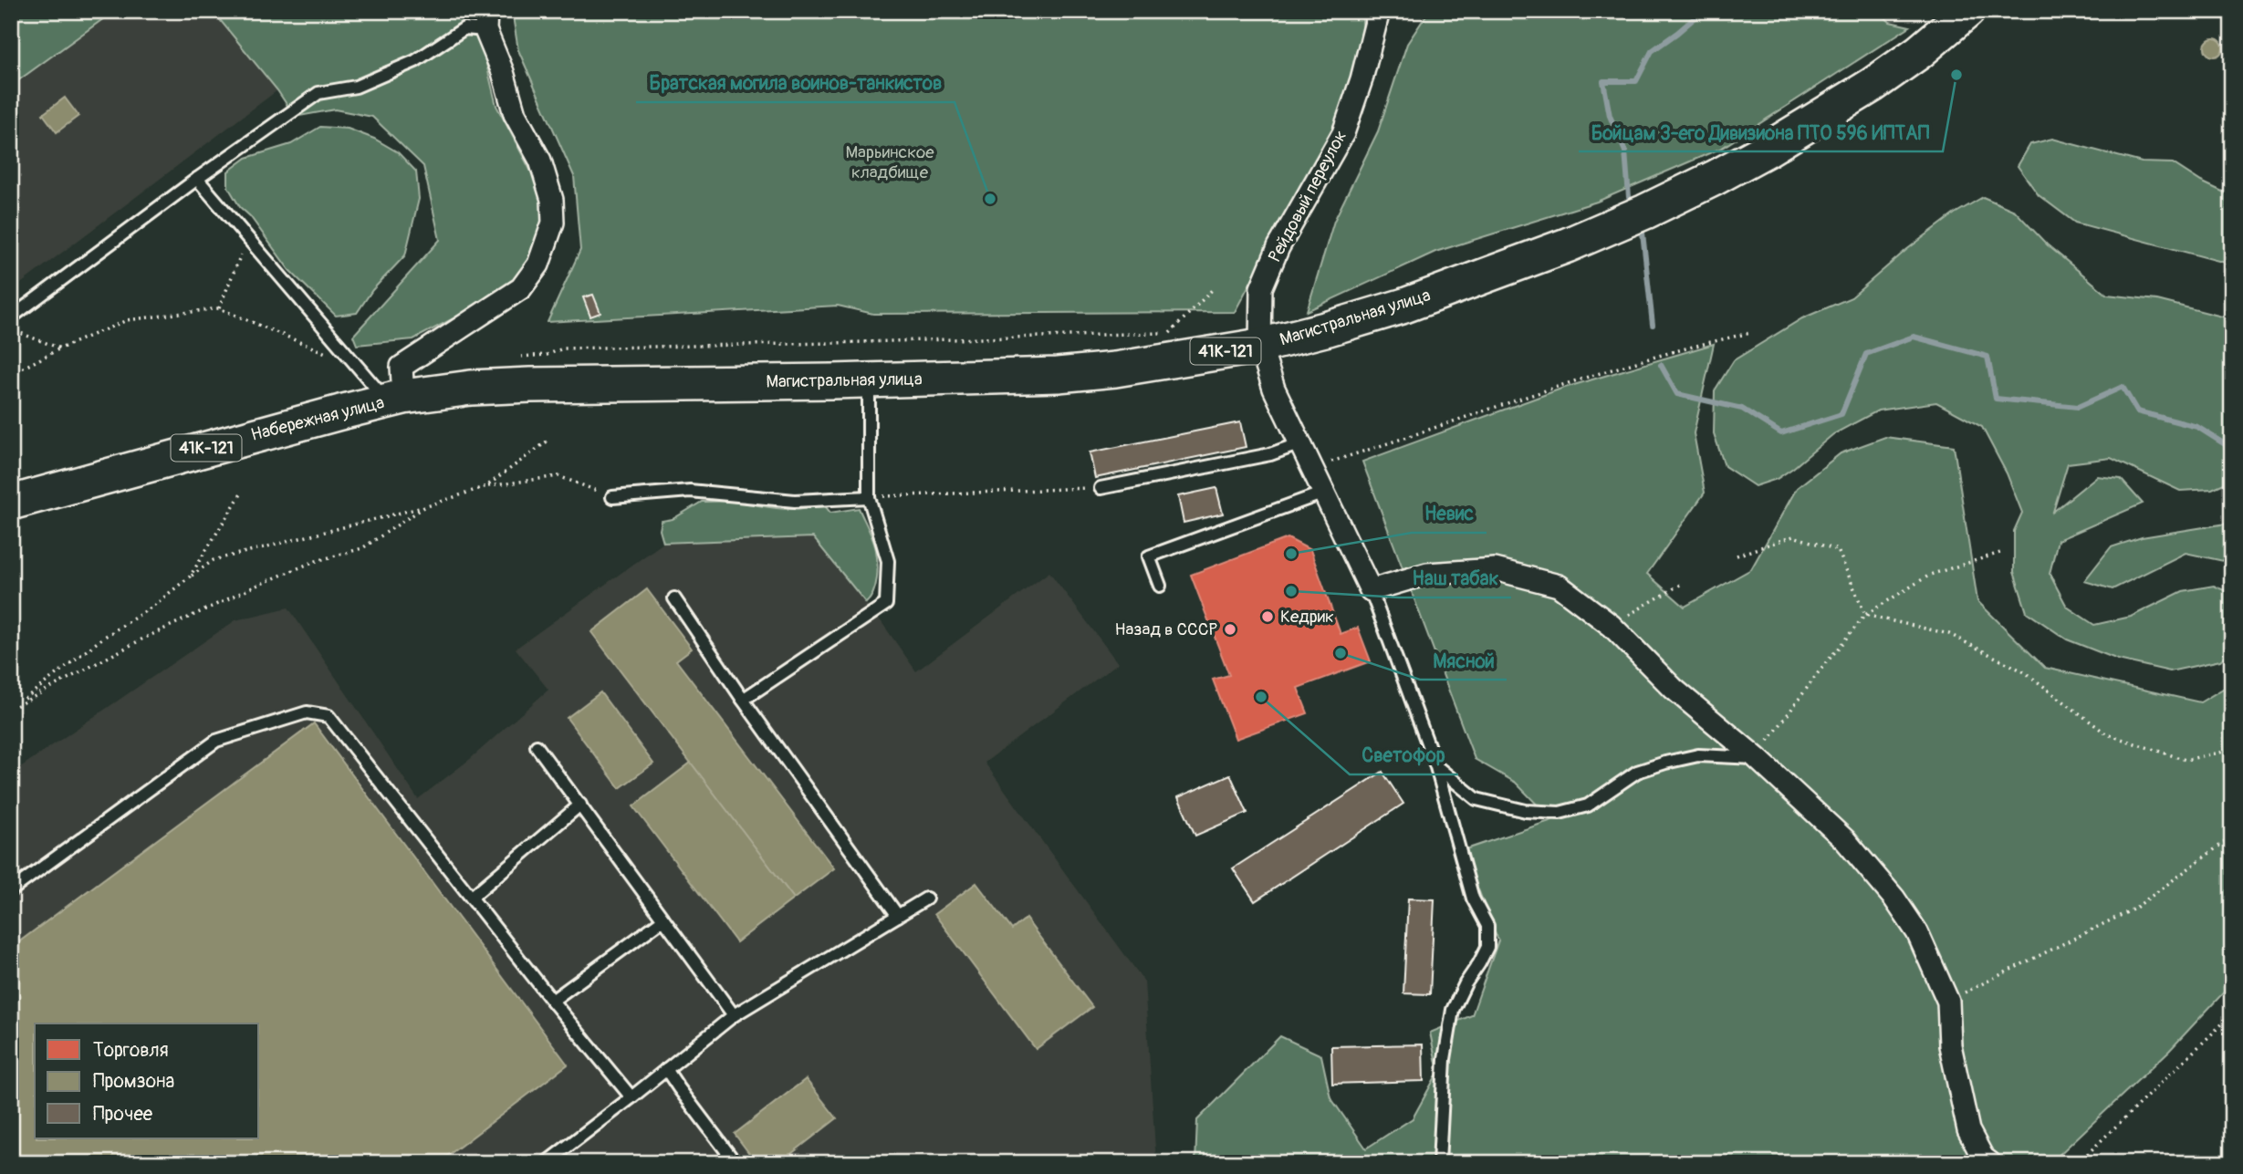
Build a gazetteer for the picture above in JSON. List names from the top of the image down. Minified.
{"streets":{"main road":["Магистральная улица","41К-121","Набережная улица"],"street":["Рейдовый переулок"]},"crossings":[["Рейдовый переулок","Магистральная улица"],["Магистральная улица","Набережная улица"]],"parks":["Марьинское кладбище"],"places":["Бойцам 3-его Дивизиона ПТО 596 ИПТАП","Братская могила воинов-танкистов","Невис","Наш табак","Кедрик","Назад в СССР","Мясной","Светофор"],"legend":["Торговля","Промзона","Прочее"]}
